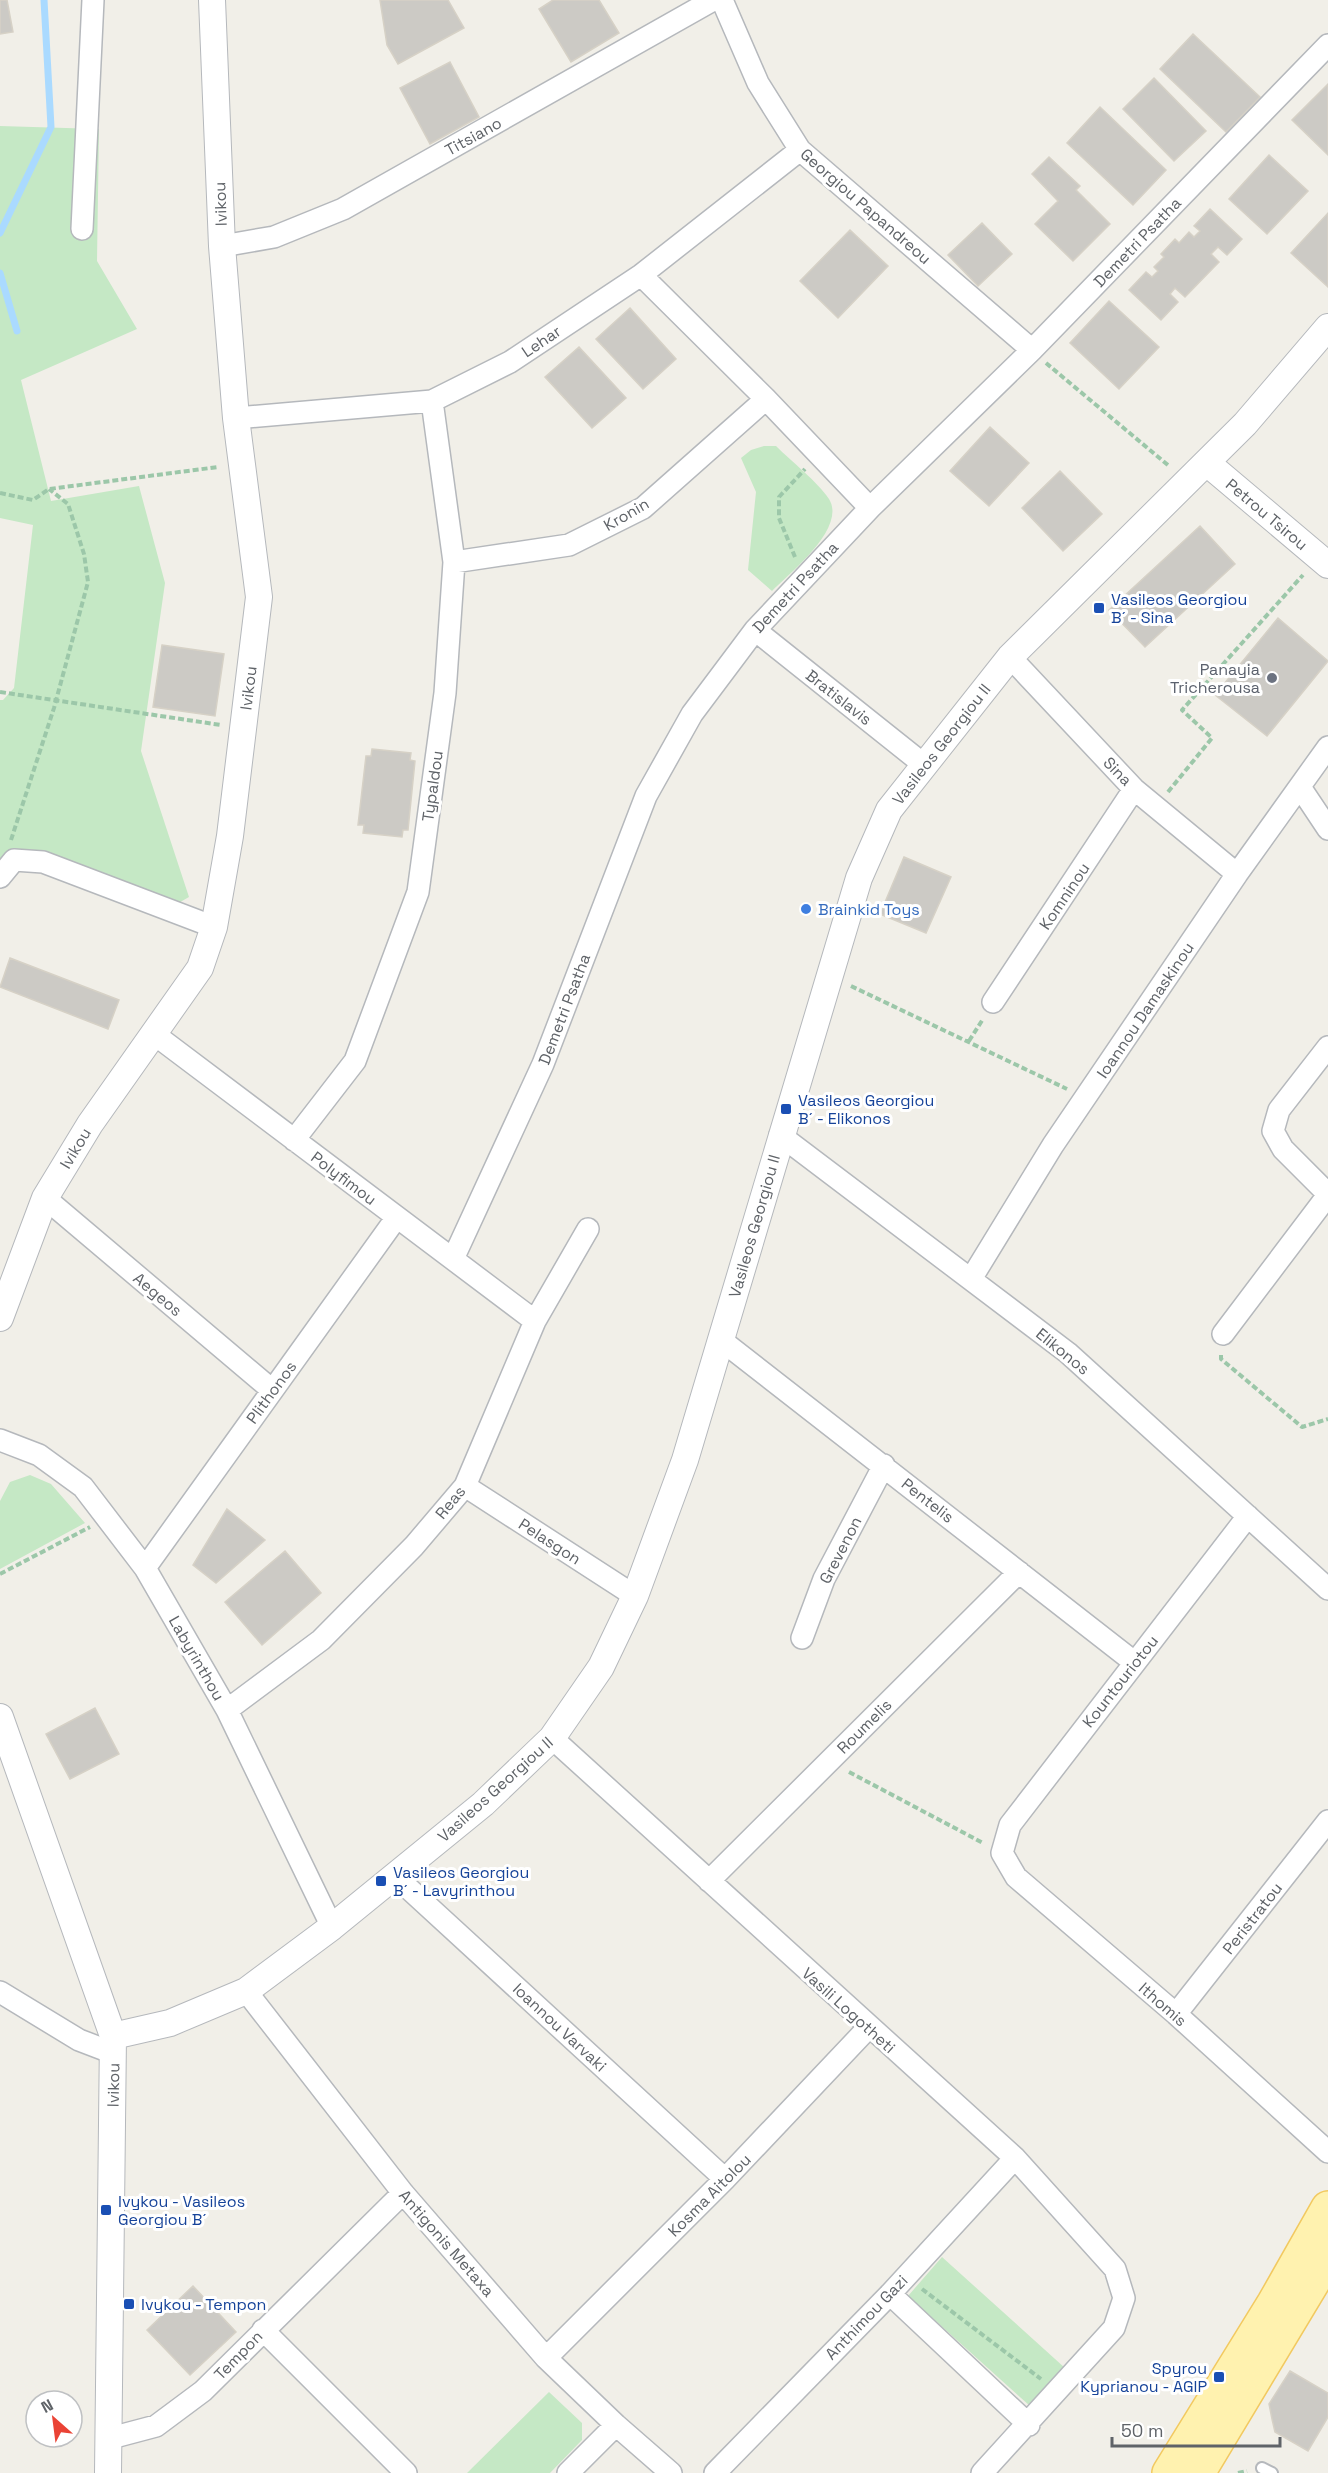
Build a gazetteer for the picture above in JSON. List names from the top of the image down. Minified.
{"streets":{"street":["Titsiano","Ivikou","Georgiou Papandreou","Demetri Psatha","Lehar","Kronin","Petrou Tsirou","Bratislavis","Vasileos Georgiou II","Sina","Typaldou","Komninou","Ioannou Damaskinou","Polyfimou","Aegeos","Elikonos","Plithonos","Pentelis","Reas","Pelasgon","Grevenon","Labyrinthou","Kountouriotou","Roumelis","Peristratou","Ithomis","Vasili Logotheti","Ioannou Varvaki","Kosma Aitolou","Antigonis Metaxa","Anthimou Gazi","Tempon"]},"crossings":[["Titsiano","Ivikou"],["Ivikou","Lehar"],["Ivikou","Vasileos Georgiou II"],["Ivikou","Polyfimou"],["Ivikou","Aegeos"],["Ivikou","Tempon"],["Georgiou Papandreou","Demetri Psatha"],["Georgiou Papandreou","Lehar"],["Demetri Psatha","Bratislavis"],["Demetri Psatha","Polyfimou"],["Lehar","Typaldou"],["Kronin","Typaldou"],["Petrou Tsirou","Vasileos Georgiou II"],["Bratislavis","Vasileos Georgiou II"],["Vasileos Georgiou II","Sina"],["Vasileos Georgiou II","Elikonos"],["Vasileos Georgiou II","Pentelis"],["Vasileos Georgiou II","Pelasgon"],["Vasileos Georgiou II","Labyrinthou"],["Vasileos Georgiou II","Vasili Logotheti"],["Vasileos Georgiou II","Ioannou Varvaki"],["Vasileos Georgiou II","Antigonis Metaxa"],["Sina","Komninou"],["Sina","Ioannou Damaskinou"],["Typaldou","Polyfimou"],["Ioannou Damaskinou","Elikonos"],["Polyfimou","Plithonos"],["Polyfimou","Reas"],["Aegeos","Plithonos"],["Elikonos","Kountouriotou"],["Plithonos","Labyrinthou"],["Pentelis","Grevenon"],["Pentelis","Kountouriotou"],["Pentelis","Roumelis"],["Reas","Pelasgon"],["Reas","Labyrinthou"],["Kountouriotou","Ithomis"],["Roumelis","Vasili Logotheti"],["Peristratou","Ithomis"],["Vasili Logotheti","Kosma Aitolou"],["Vasili Logotheti","Anthimou Gazi"],["Ioannou Varvaki","Kosma Aitolou"],["Kosma Aitolou","Antigonis Metaxa"],["Antigonis Metaxa","Tempon"]],"places":{"transit":["Vasileos Georgiou B´ - Sina","Vasileos Georgiou B´ - Elikonos","Vasileos Georgiou B´ - Lavyrinthou","Ivykou - Vasileos Georgiou B´","Ivykou - Tempon","Spyrou Kyprianou - AGIP"],"other":["Panayia Tricherousa","Brainkid Toys"]},"scale_bar":"50 m","north":"top left"}
